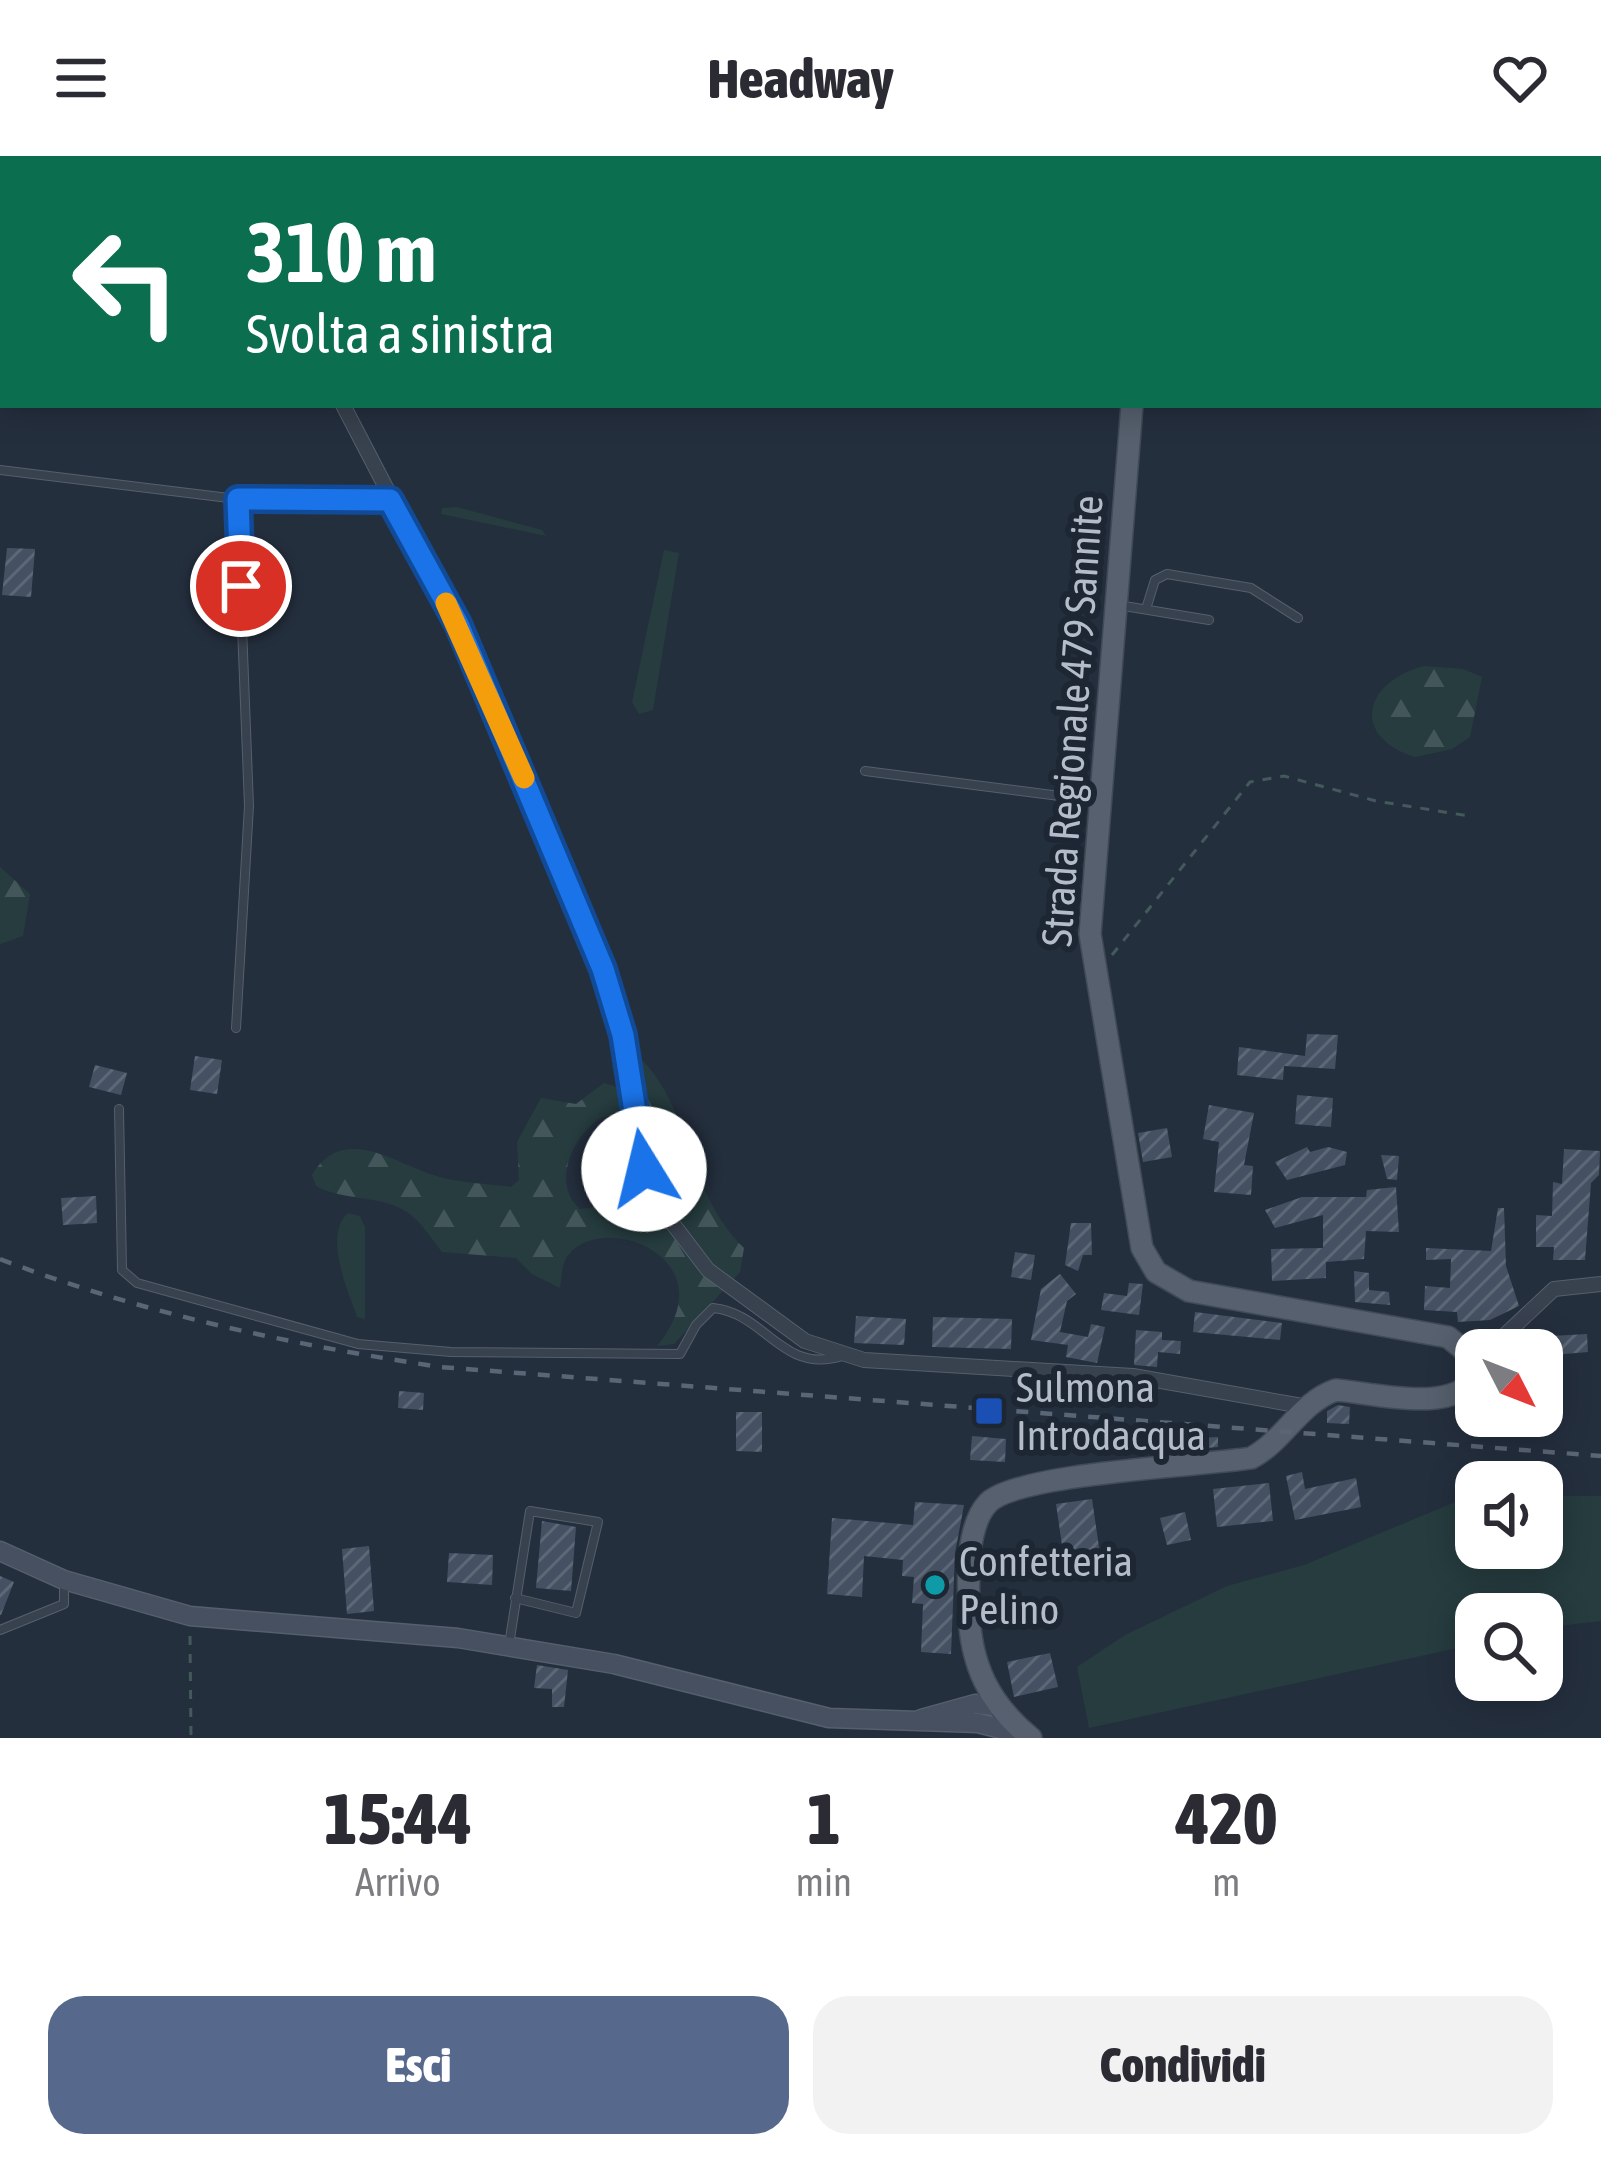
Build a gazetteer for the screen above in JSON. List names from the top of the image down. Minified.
{"streets":{"main road":["Strada Regionale 479 Sannite"]},"places":{"transit":["Sulmona Introdacqua"],"other":["Confetteria Pelino"]},"north":"bottom right","page":{"header":"Headway","turn":["310 m","Svolta a sinistra"],"eta":["15:44","Arrivo","1","min","420","m"],"buttons":["Esci","Condividi"]}}
